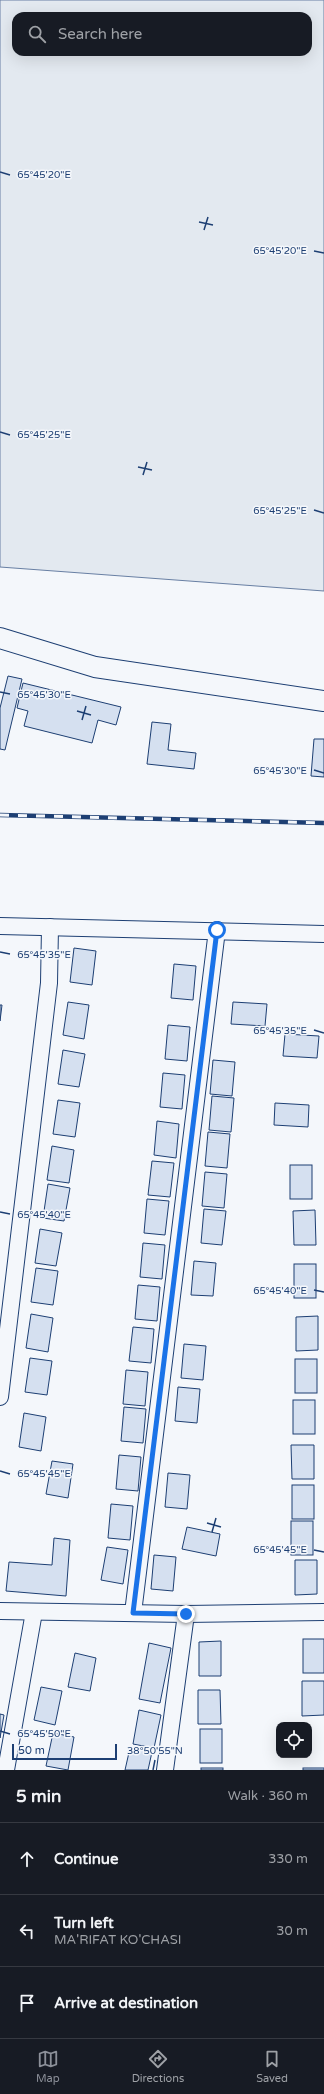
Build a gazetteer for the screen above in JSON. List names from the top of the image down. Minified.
{"scale_bar":"50 m","page":{"search":"Search here","scale":"50 m","heading":["5 min","Walk · 360 m"],"list":[["Continue","330 m"],["Turn left","MA'RIFAT KO'CHASI","30 m"],"Arrive at destination"],"nav":["Map","Directions","Saved"]},"coordinates":["65°45'20\"E","65°45'25\"E","65°45'30\"E","65°45'35\"E","65°45'40\"E","65°45'45\"E","65°45'50\"E","38°50'55\"N"]}
